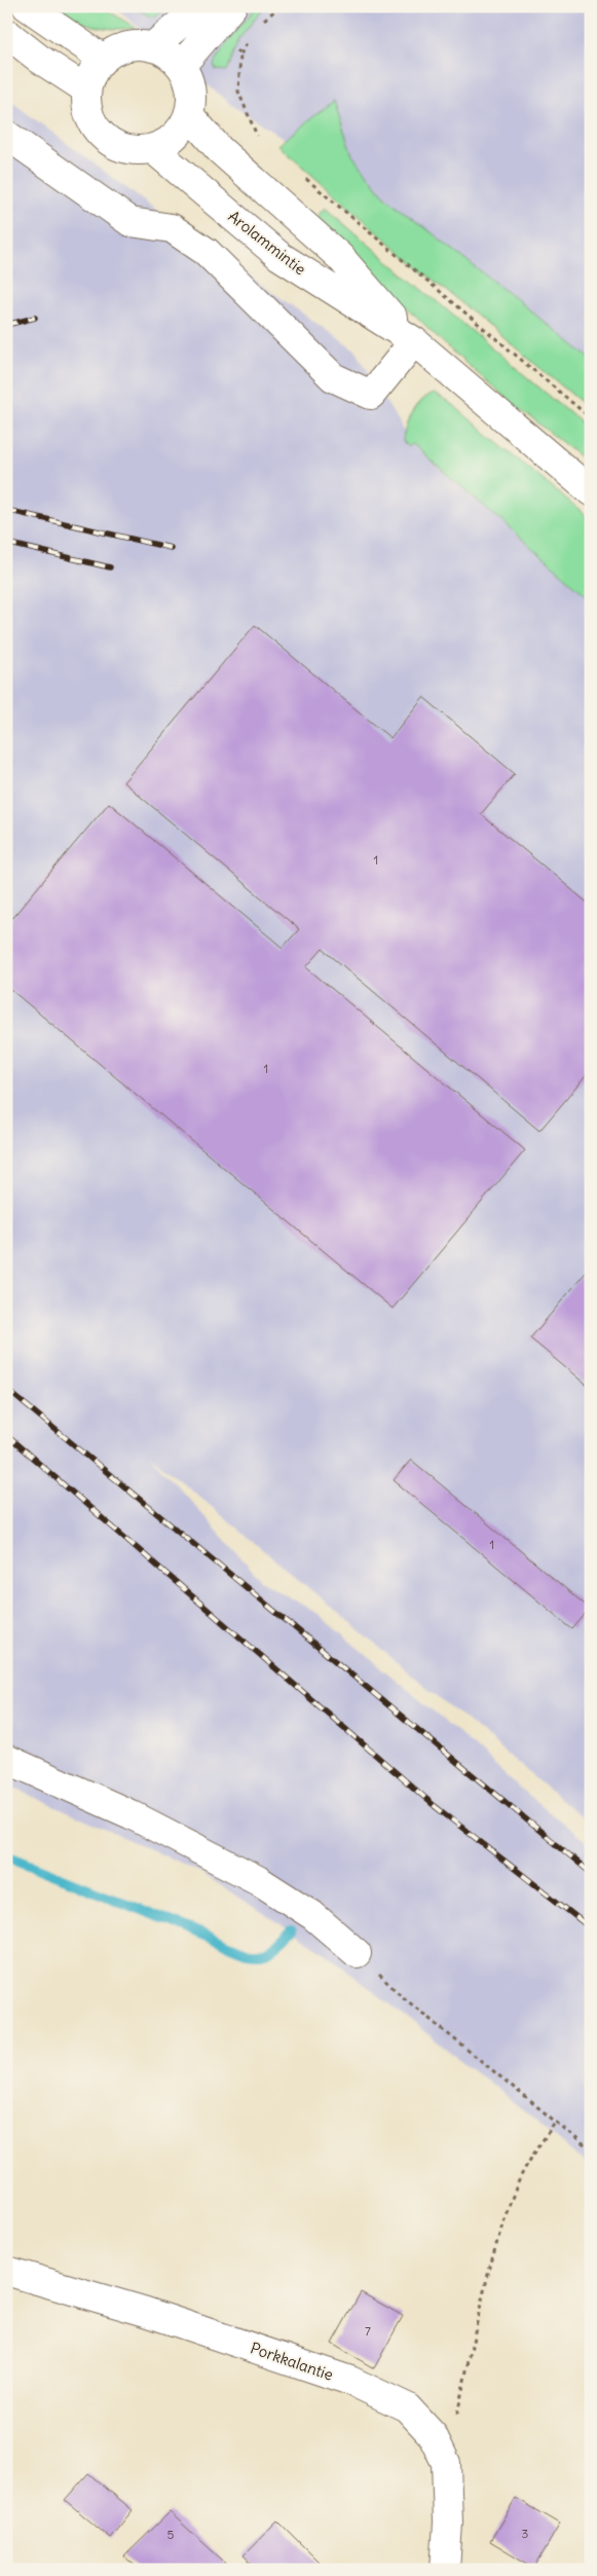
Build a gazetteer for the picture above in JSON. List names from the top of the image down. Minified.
{"streets":{"street":["Arolammintie","Porkkalantie"]},"house_numbers":["1","1","1","7","3","5"]}
